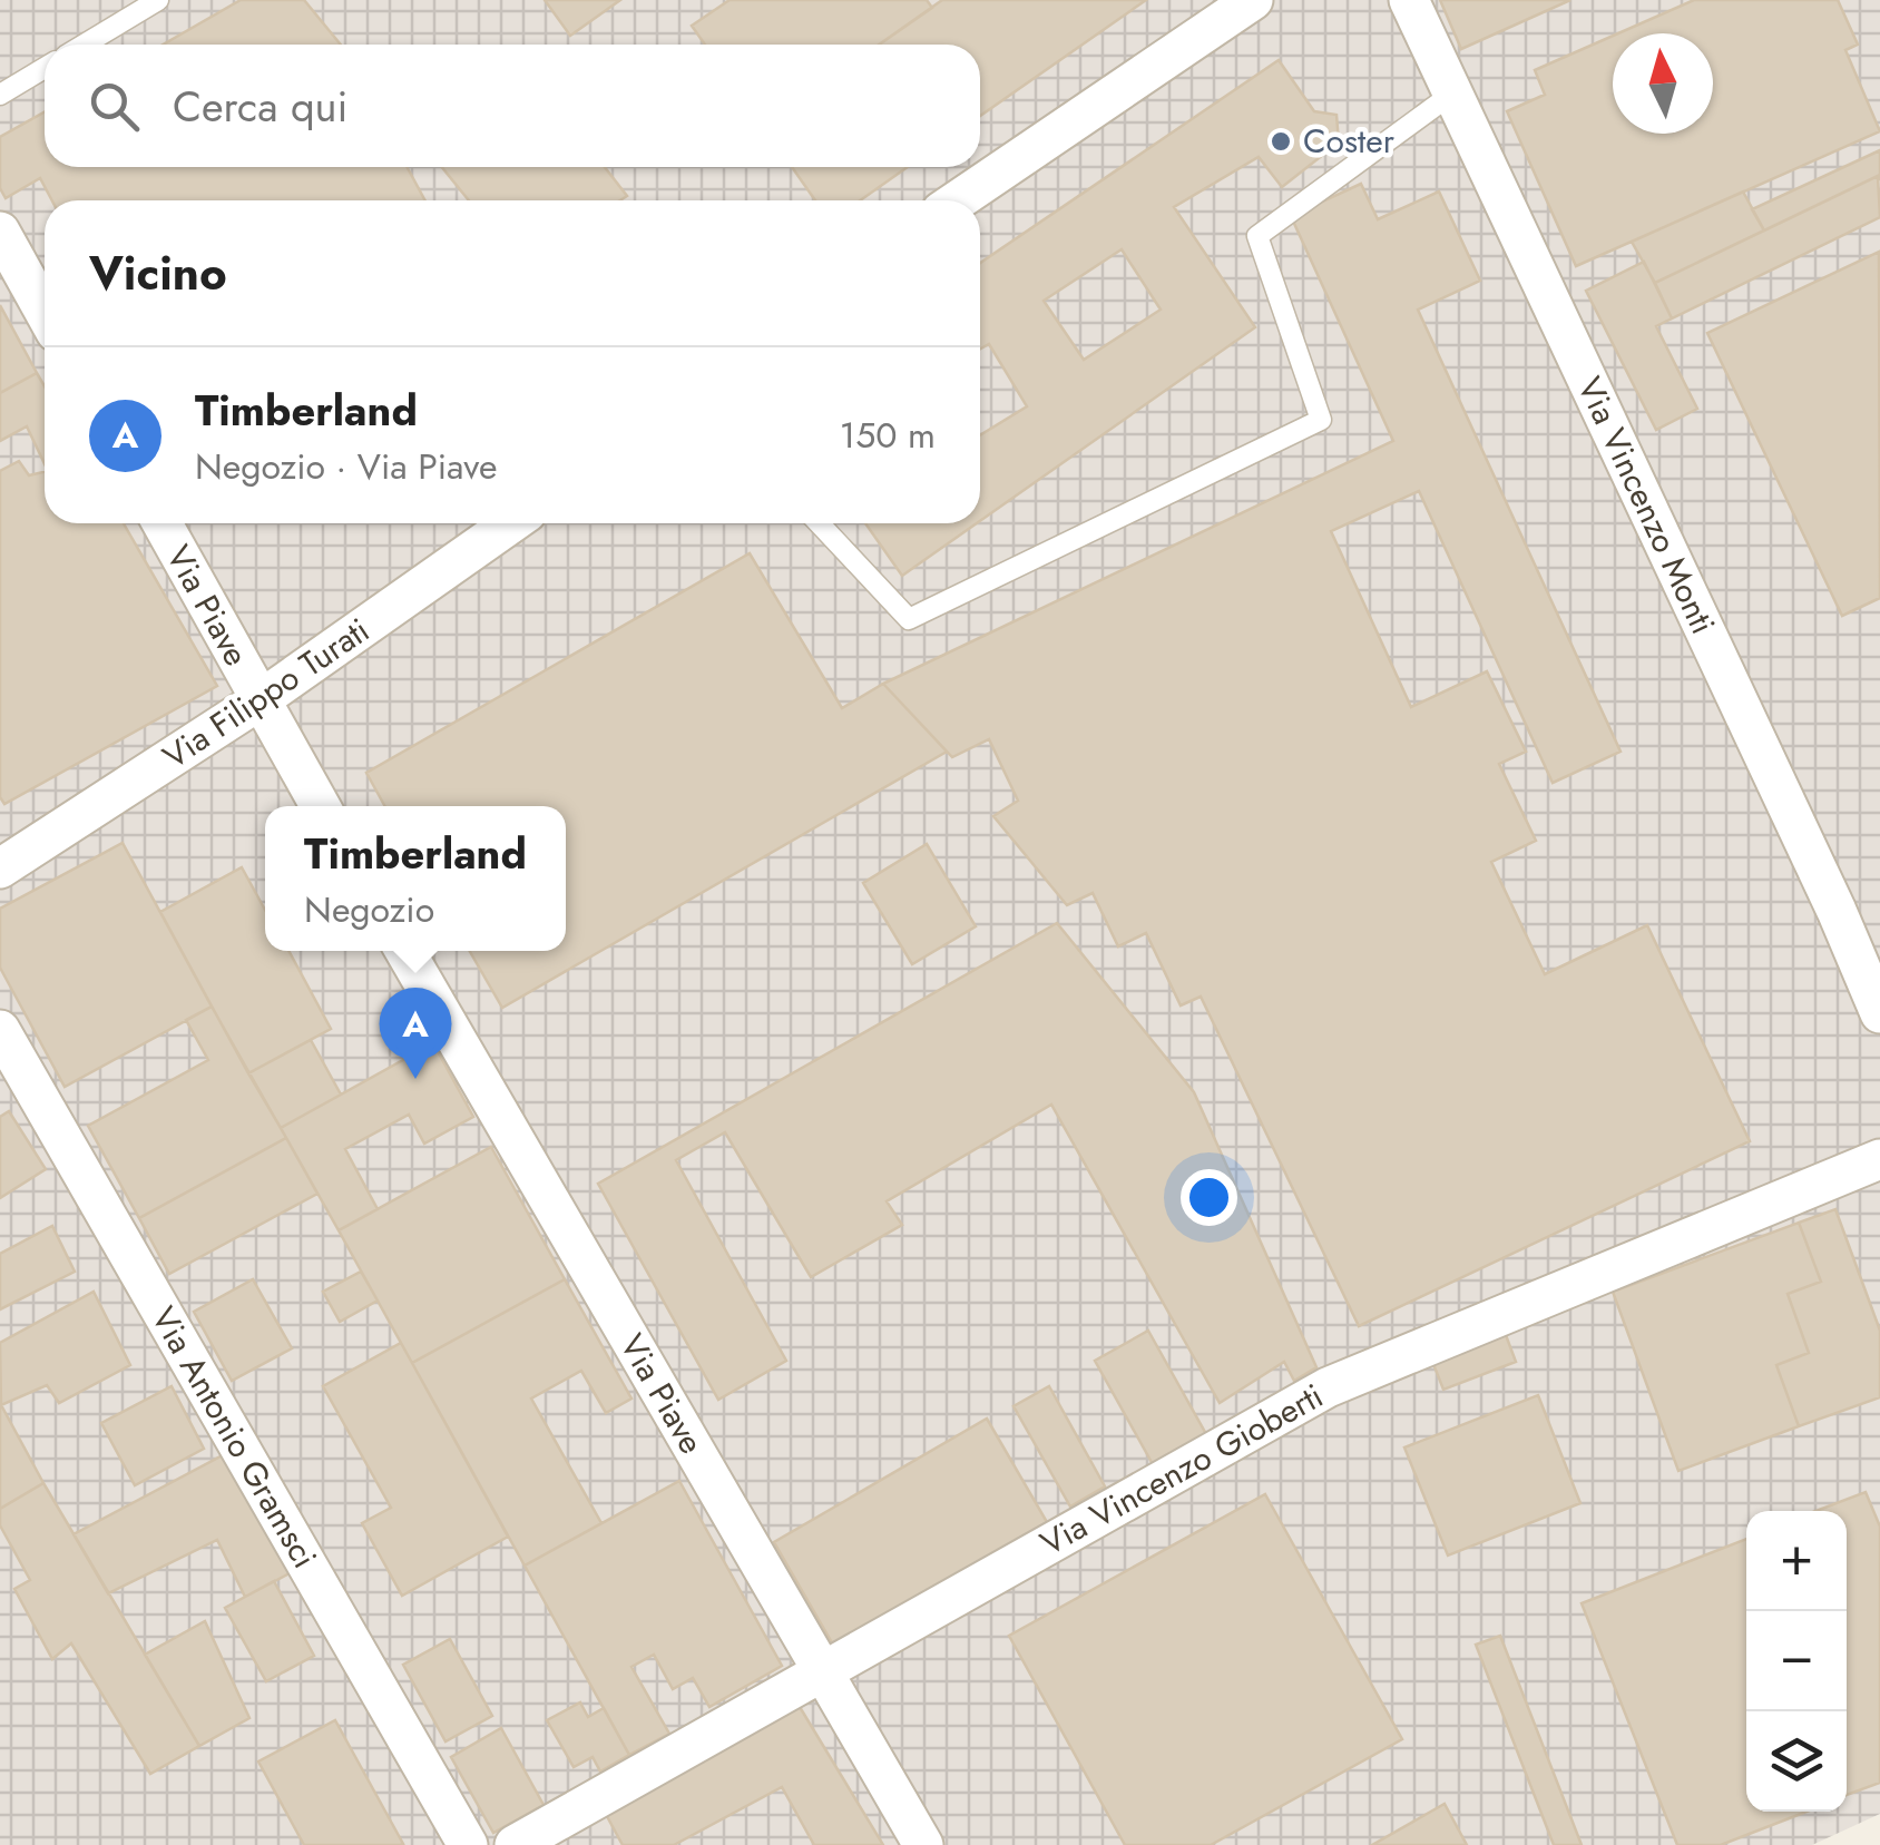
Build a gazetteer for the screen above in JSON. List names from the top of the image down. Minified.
{"streets":{"street":["Via Vincenzo Monti","Via Piave","Via Filippo Turati","Via Antonio Gramsci","Via Vincenzo Gioberti"]},"crossings":[["Via Piave","Via Filippo Turati"],["Via Piave","Via Vincenzo Gioberti"]],"places":["Coster"],"north":"top","page":{"search":"Cerca qui","heading":"Vicino","list":[{"mark":"A","name":"Timberland","note":"Negozio · Via Piave","value":"150 m"}],"popup":["Timberland","Negozio"],"pins":"A","map_buttons":["+","−"]}}
